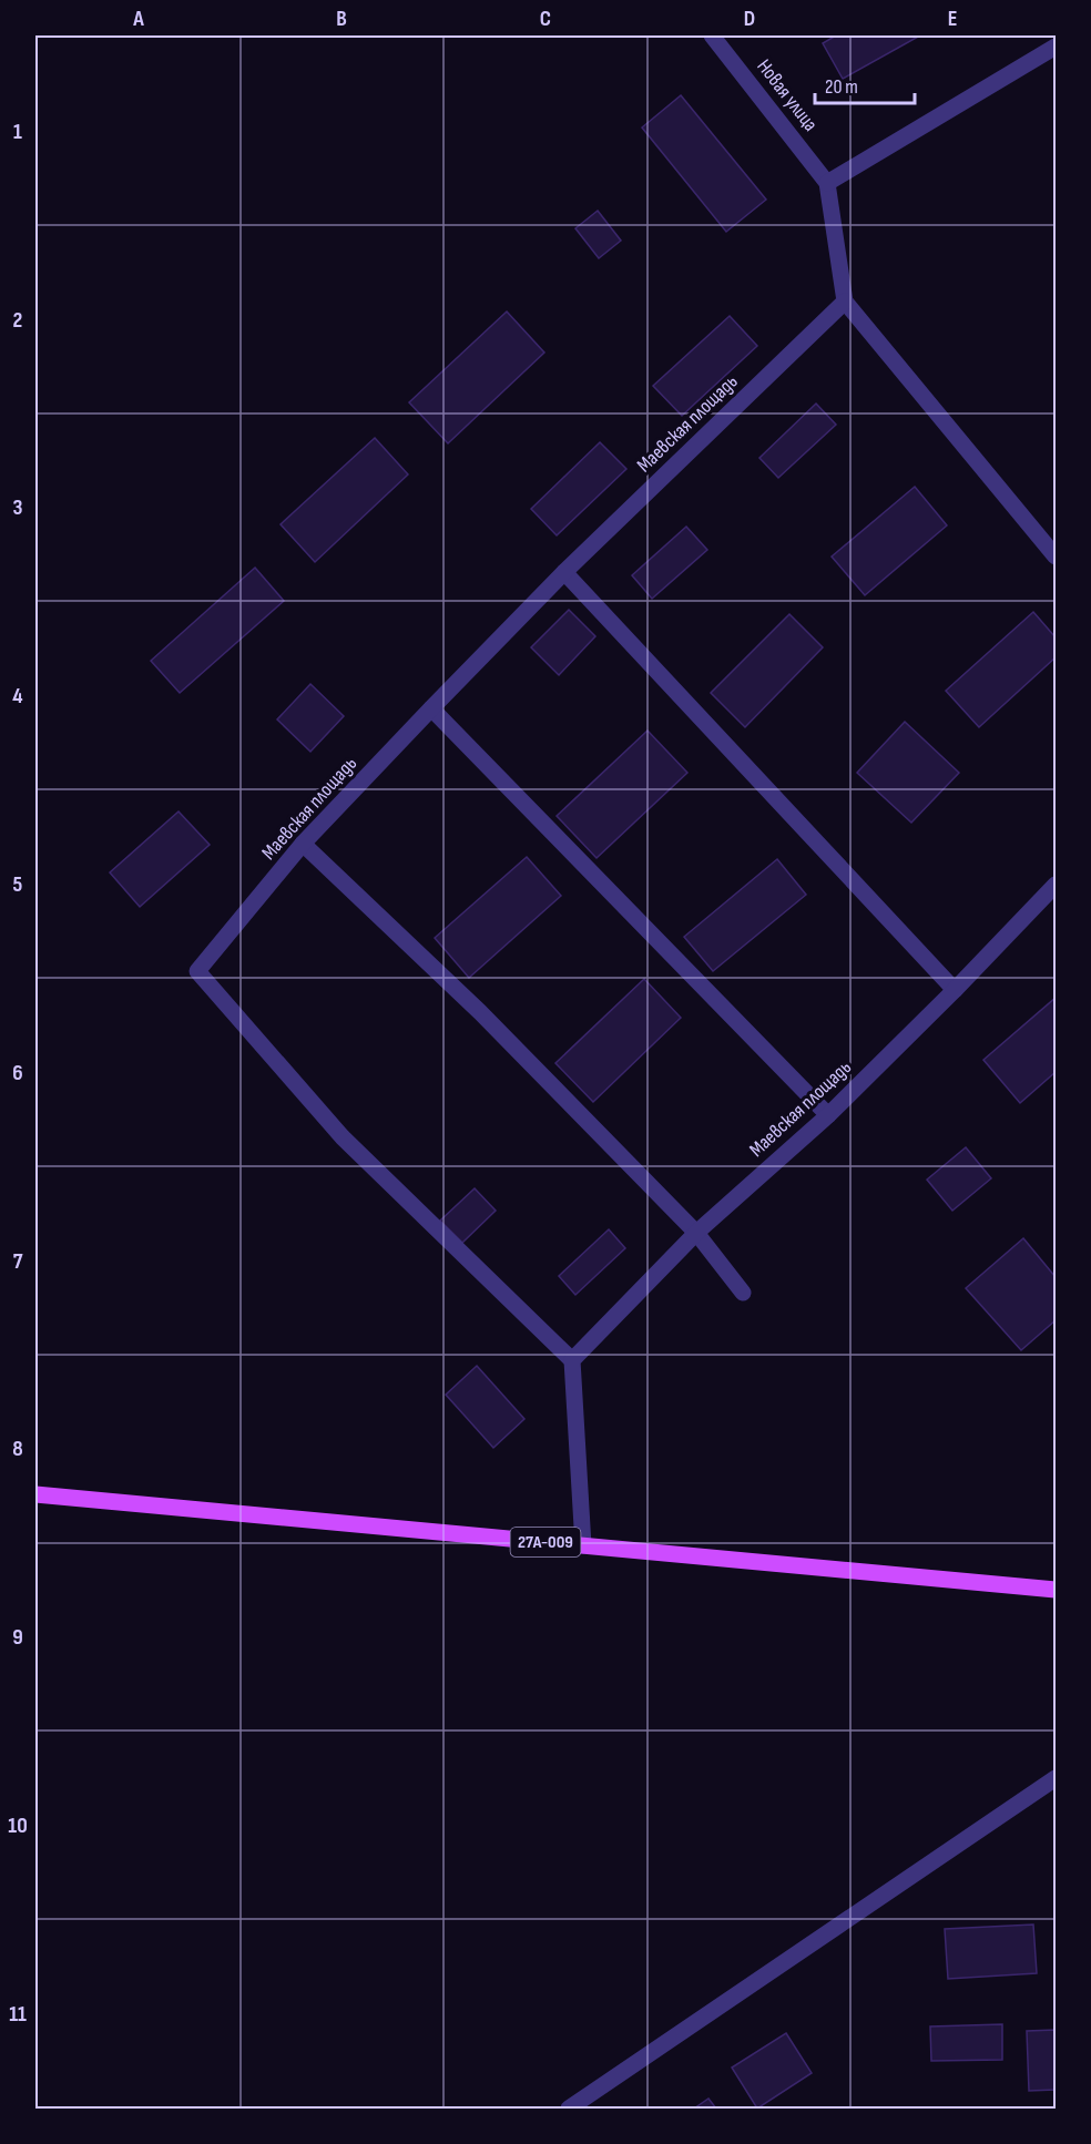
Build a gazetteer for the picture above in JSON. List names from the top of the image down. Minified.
{"streets":{"main road":["27А-009"],"street":["Новая улица","Маевская площадь"]},"scale_bar":"20 m","grid":{"columns":["A","B","C","D","E"],"rows":["1","2","3","4","5","6","7","8","9","10","11"]}}
